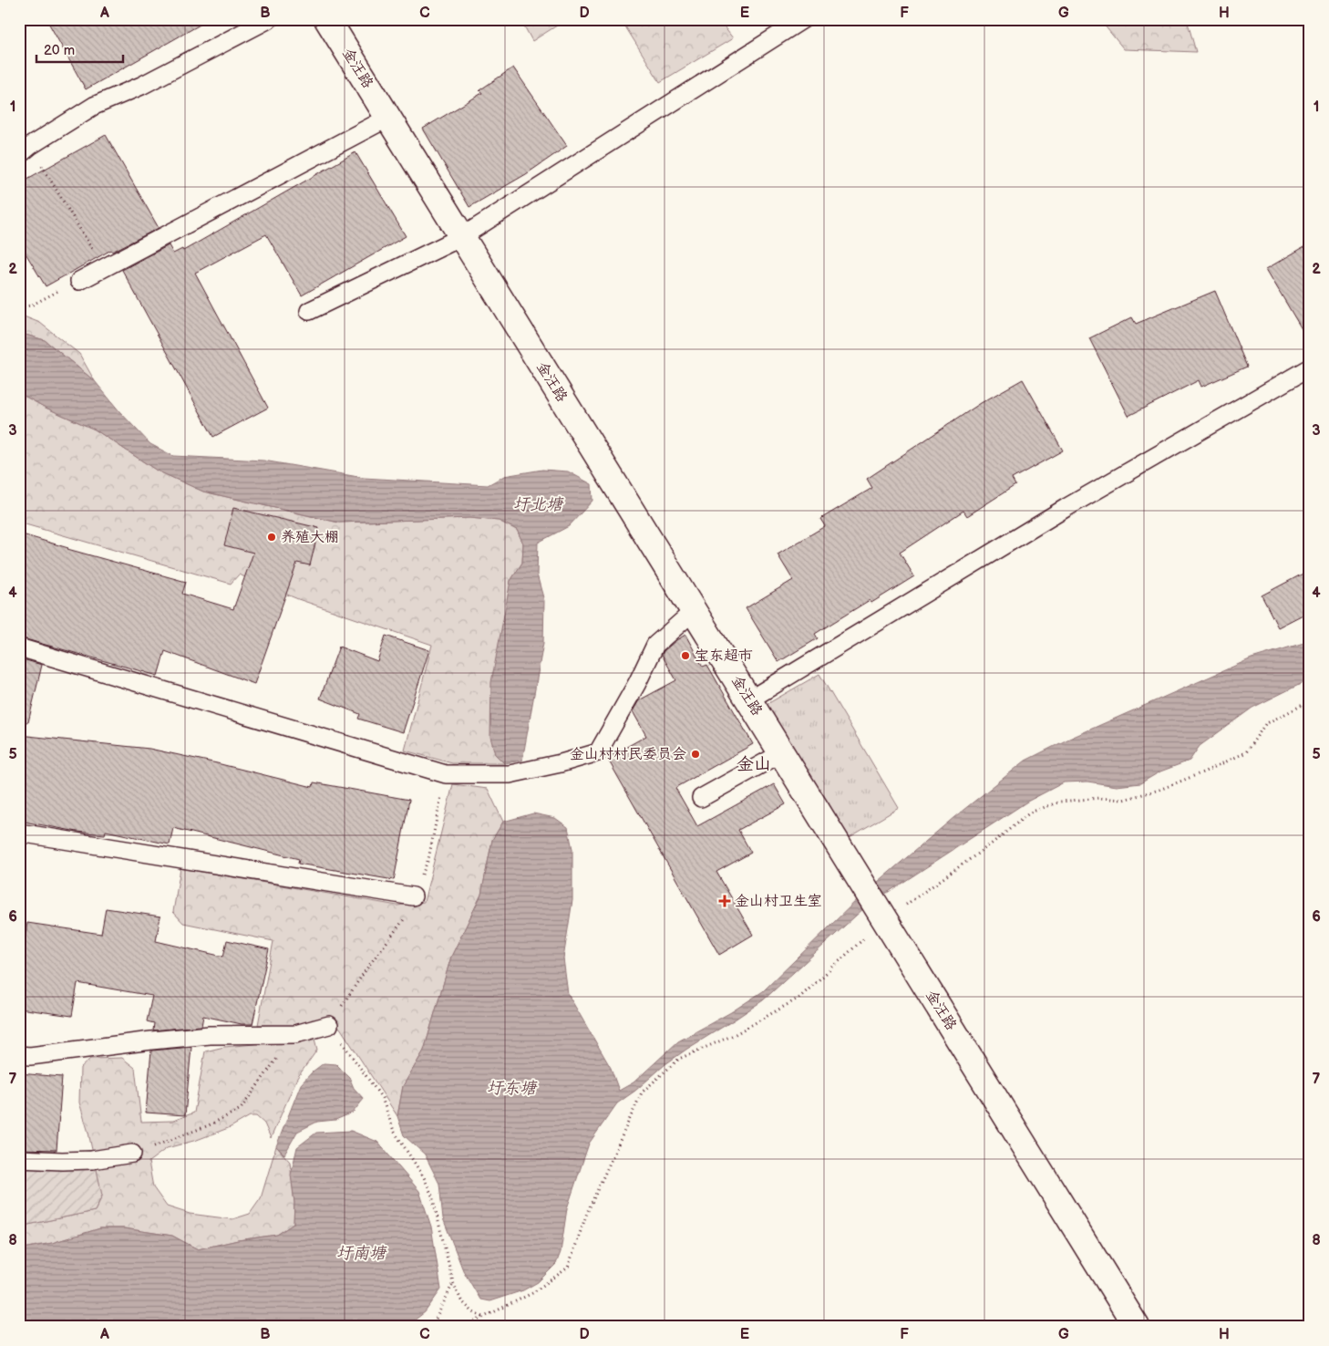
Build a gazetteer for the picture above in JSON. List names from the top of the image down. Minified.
{"streets":{"street":["金汪路"]},"districts":["金山"],"water":["圩北塘","圩东塘","圩南塘"],"places":{"other":["养殖大棚","宝东超市","金山村村民委员会"],"health":["金山村卫生室"]},"scale_bar":"20 m","grid":{"columns":["A","B","C","D","E","F","G","H"],"rows":["1","2","3","4","5","6","7","8"]}}
